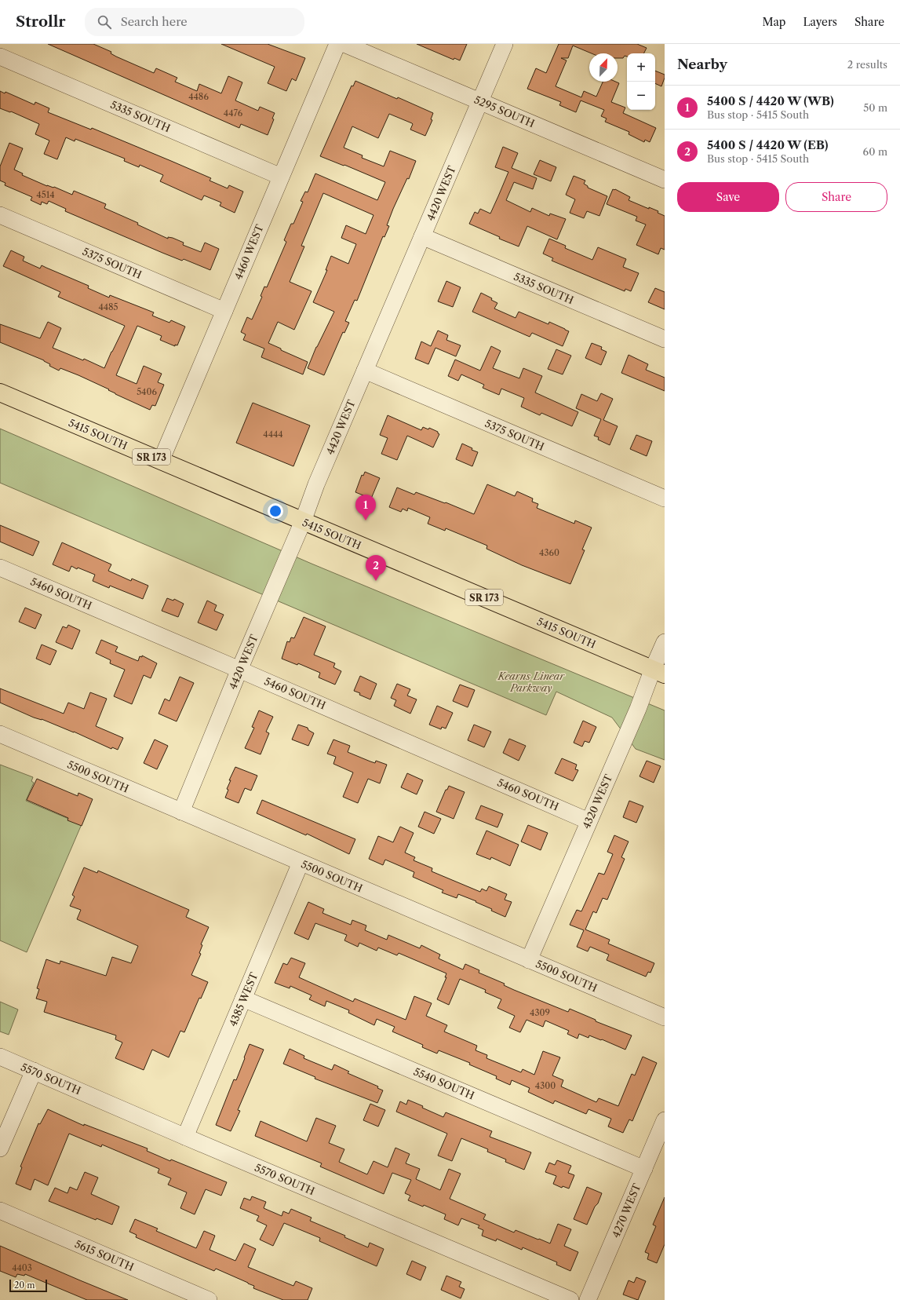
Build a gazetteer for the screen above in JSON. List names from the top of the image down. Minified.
{"streets":{"main road":["5415 SOUTH","SR 173"],"street":["5295 SOUTH","5335 SOUTH","4420 WEST","4460 WEST","5375 SOUTH","5460 SOUTH","5500 SOUTH","4320 WEST","4385 WEST","5570 SOUTH","5540 SOUTH","4270 WEST","5615 SOUTH"]},"crossings":[["5295 SOUTH","4420 WEST"],["5335 SOUTH","4420 WEST"],["5335 SOUTH","4460 WEST"],["4420 WEST","5375 SOUTH"],["4420 WEST","5415 SOUTH"],["4420 WEST","5460 SOUTH"],["4420 WEST","5500 SOUTH"],["4460 WEST","5375 SOUTH"],["4460 WEST","5415 SOUTH"],["5415 SOUTH","4320 WEST"],["5460 SOUTH","4320 WEST"],["5500 SOUTH","4320 WEST"],["5500 SOUTH","4385 WEST"],["4385 WEST","5570 SOUTH"],["4385 WEST","5540 SOUTH"],["5540 SOUTH","4270 WEST"]],"parks":["Kearns Linear Parkway"],"house_numbers":["4486","4476","4514","4485","5406","4444","4360","4309","4300","4403"],"scale_bar":"20 m","north":"top right","page":{"header":"Strollr","search":"Search here","nav":["Map","Layers","Share"],"heading":["Nearby","2 results"],"map_buttons":["+","−"],"list":[{"mark":"1","name":"5400 S / 4420 W (WB)","note":"Bus stop · 5415 South","value":"50 m"},{"mark":"2","name":"5400 S / 4420 W (EB)","note":"Bus stop · 5415 South","value":"60 m"}],"buttons":["Save","Share"],"pins":["1","2"],"scale":"20 m"}}
